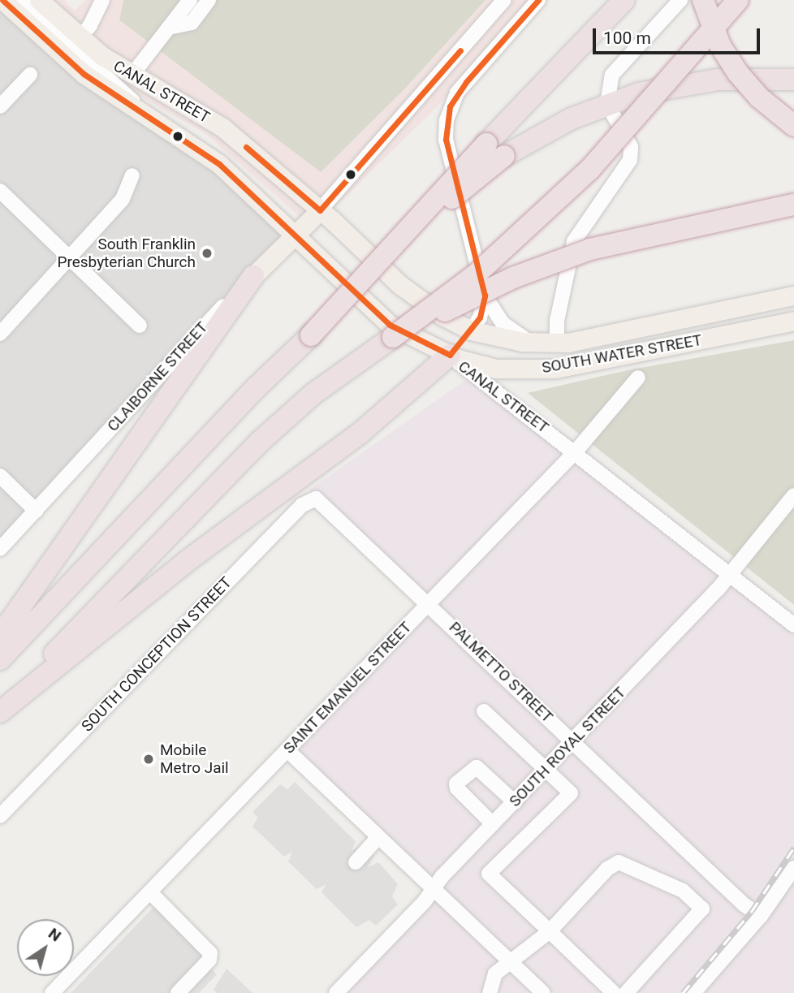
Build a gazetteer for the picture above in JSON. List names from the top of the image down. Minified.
{"streets":{"main road":["CANAL STREET","SOUTH WATER STREET","CLAIBORNE STREET"],"street":["SOUTH CONCEPTION STREET","PALMETTO STREET","SAINT EMANUEL STREET","SOUTH ROYAL STREET"]},"crossings":[["CANAL STREET","SOUTH WATER STREET"],["CANAL STREET","CLAIBORNE STREET"],["CANAL STREET","SAINT EMANUEL STREET"],["CANAL STREET","SOUTH ROYAL STREET"],["SOUTH CONCEPTION STREET","PALMETTO STREET"],["PALMETTO STREET","SAINT EMANUEL STREET"],["PALMETTO STREET","SOUTH ROYAL STREET"]],"places":["South Franklin Presbyterian Church","Mobile Metro Jail"],"scale_bar":"100 m","north":"top right"}
